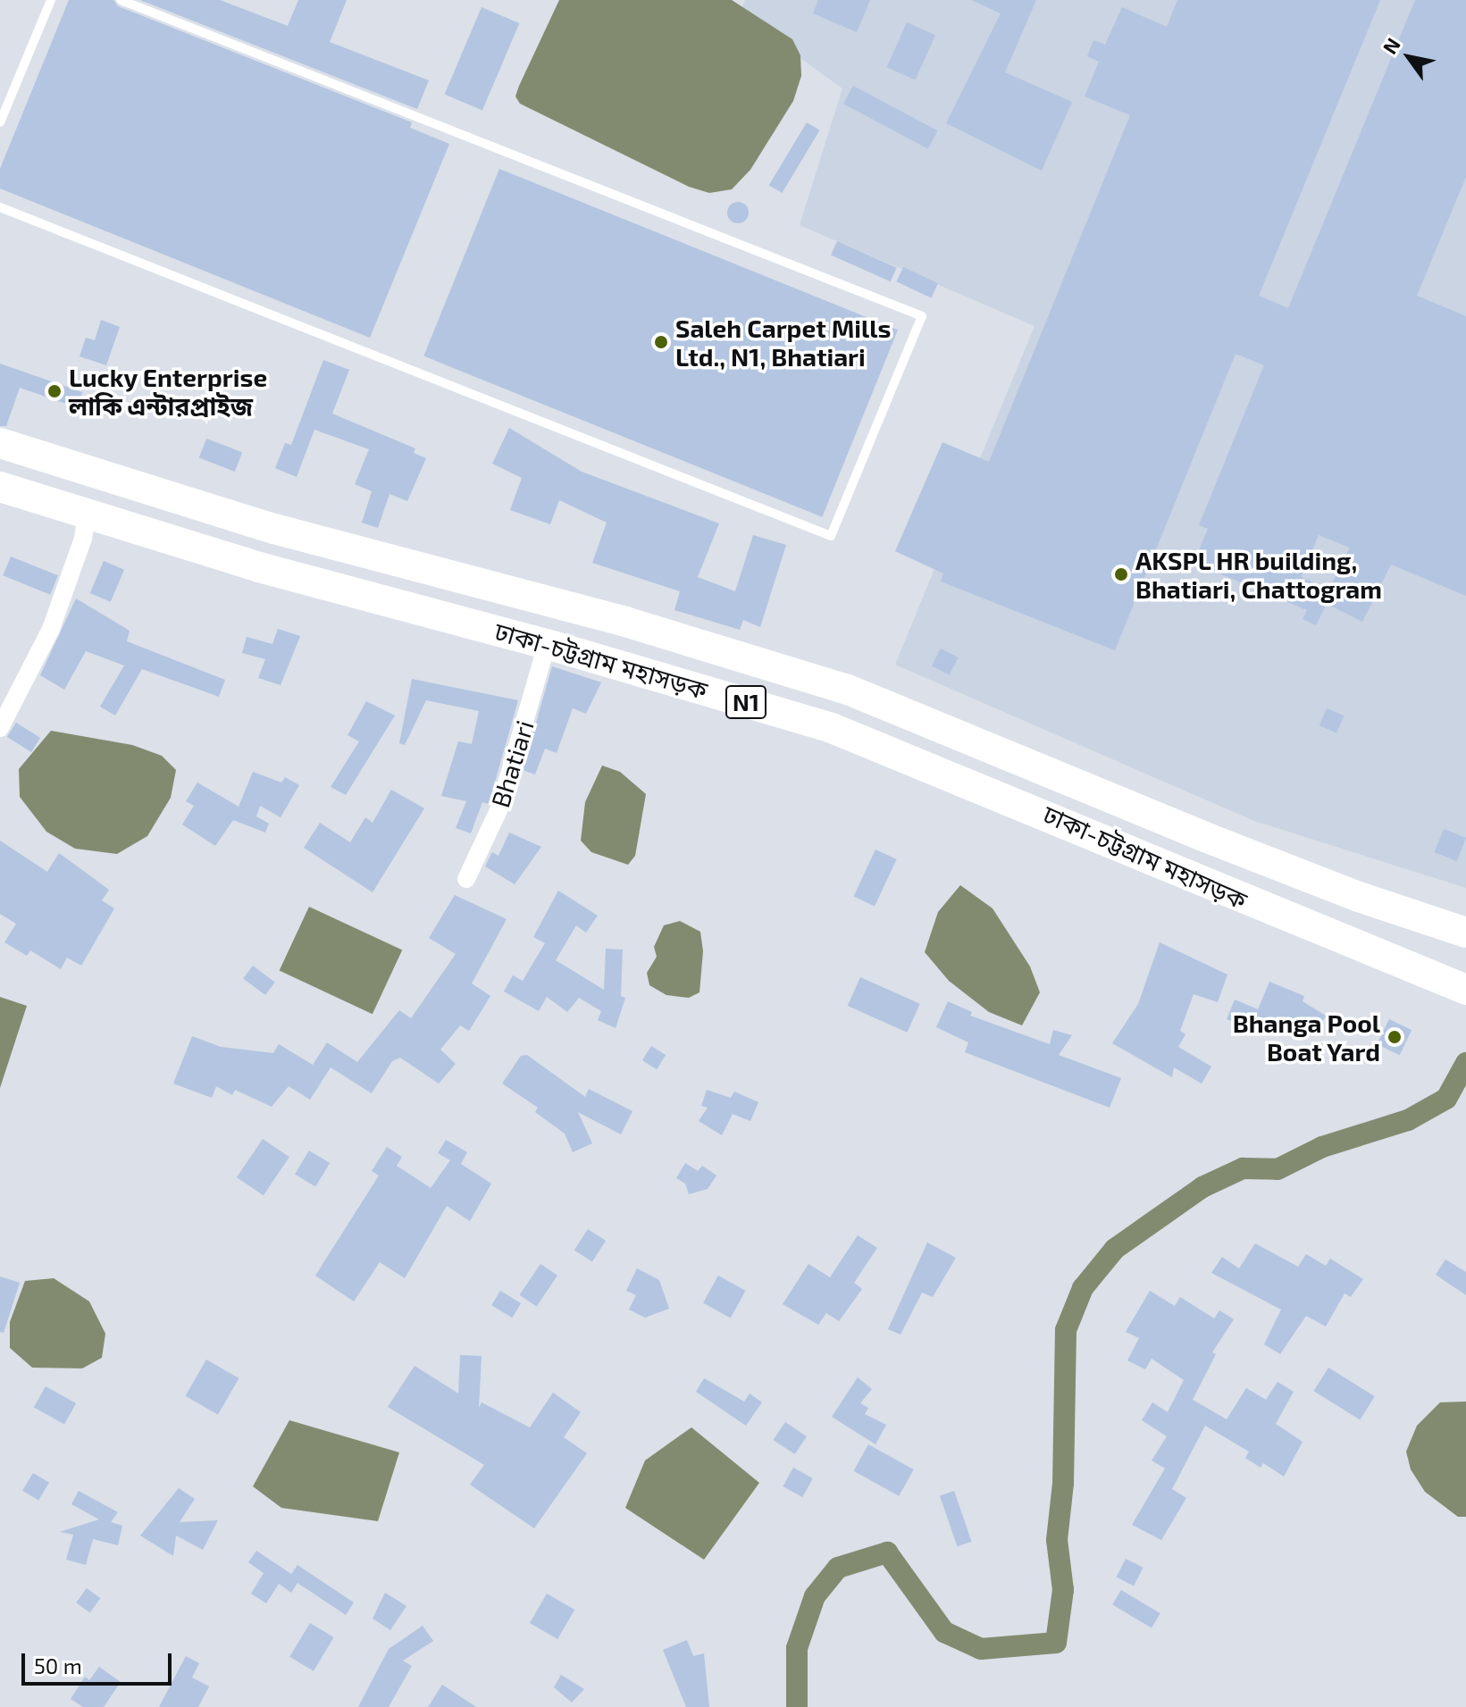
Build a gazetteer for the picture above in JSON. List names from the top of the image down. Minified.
{"streets":{"highway":["ঢাকা-চট্টগ্রাম মহাসড়ক","N1"],"street":["Bhatiari"]},"crossings":[["ঢাকা-চট্টগ্রাম মহাসড়ক","Bhatiari"]],"places":["Saleh Carpet Mills Ltd., N1, Bhatiari","Lucky Enterprise লাকি এন্টারপ্রাইজ","AKSPL HR building, Bhatiari, Chattogram","Bhanga Pool Boat Yard"],"scale_bar":"50 m","north":"top left"}
